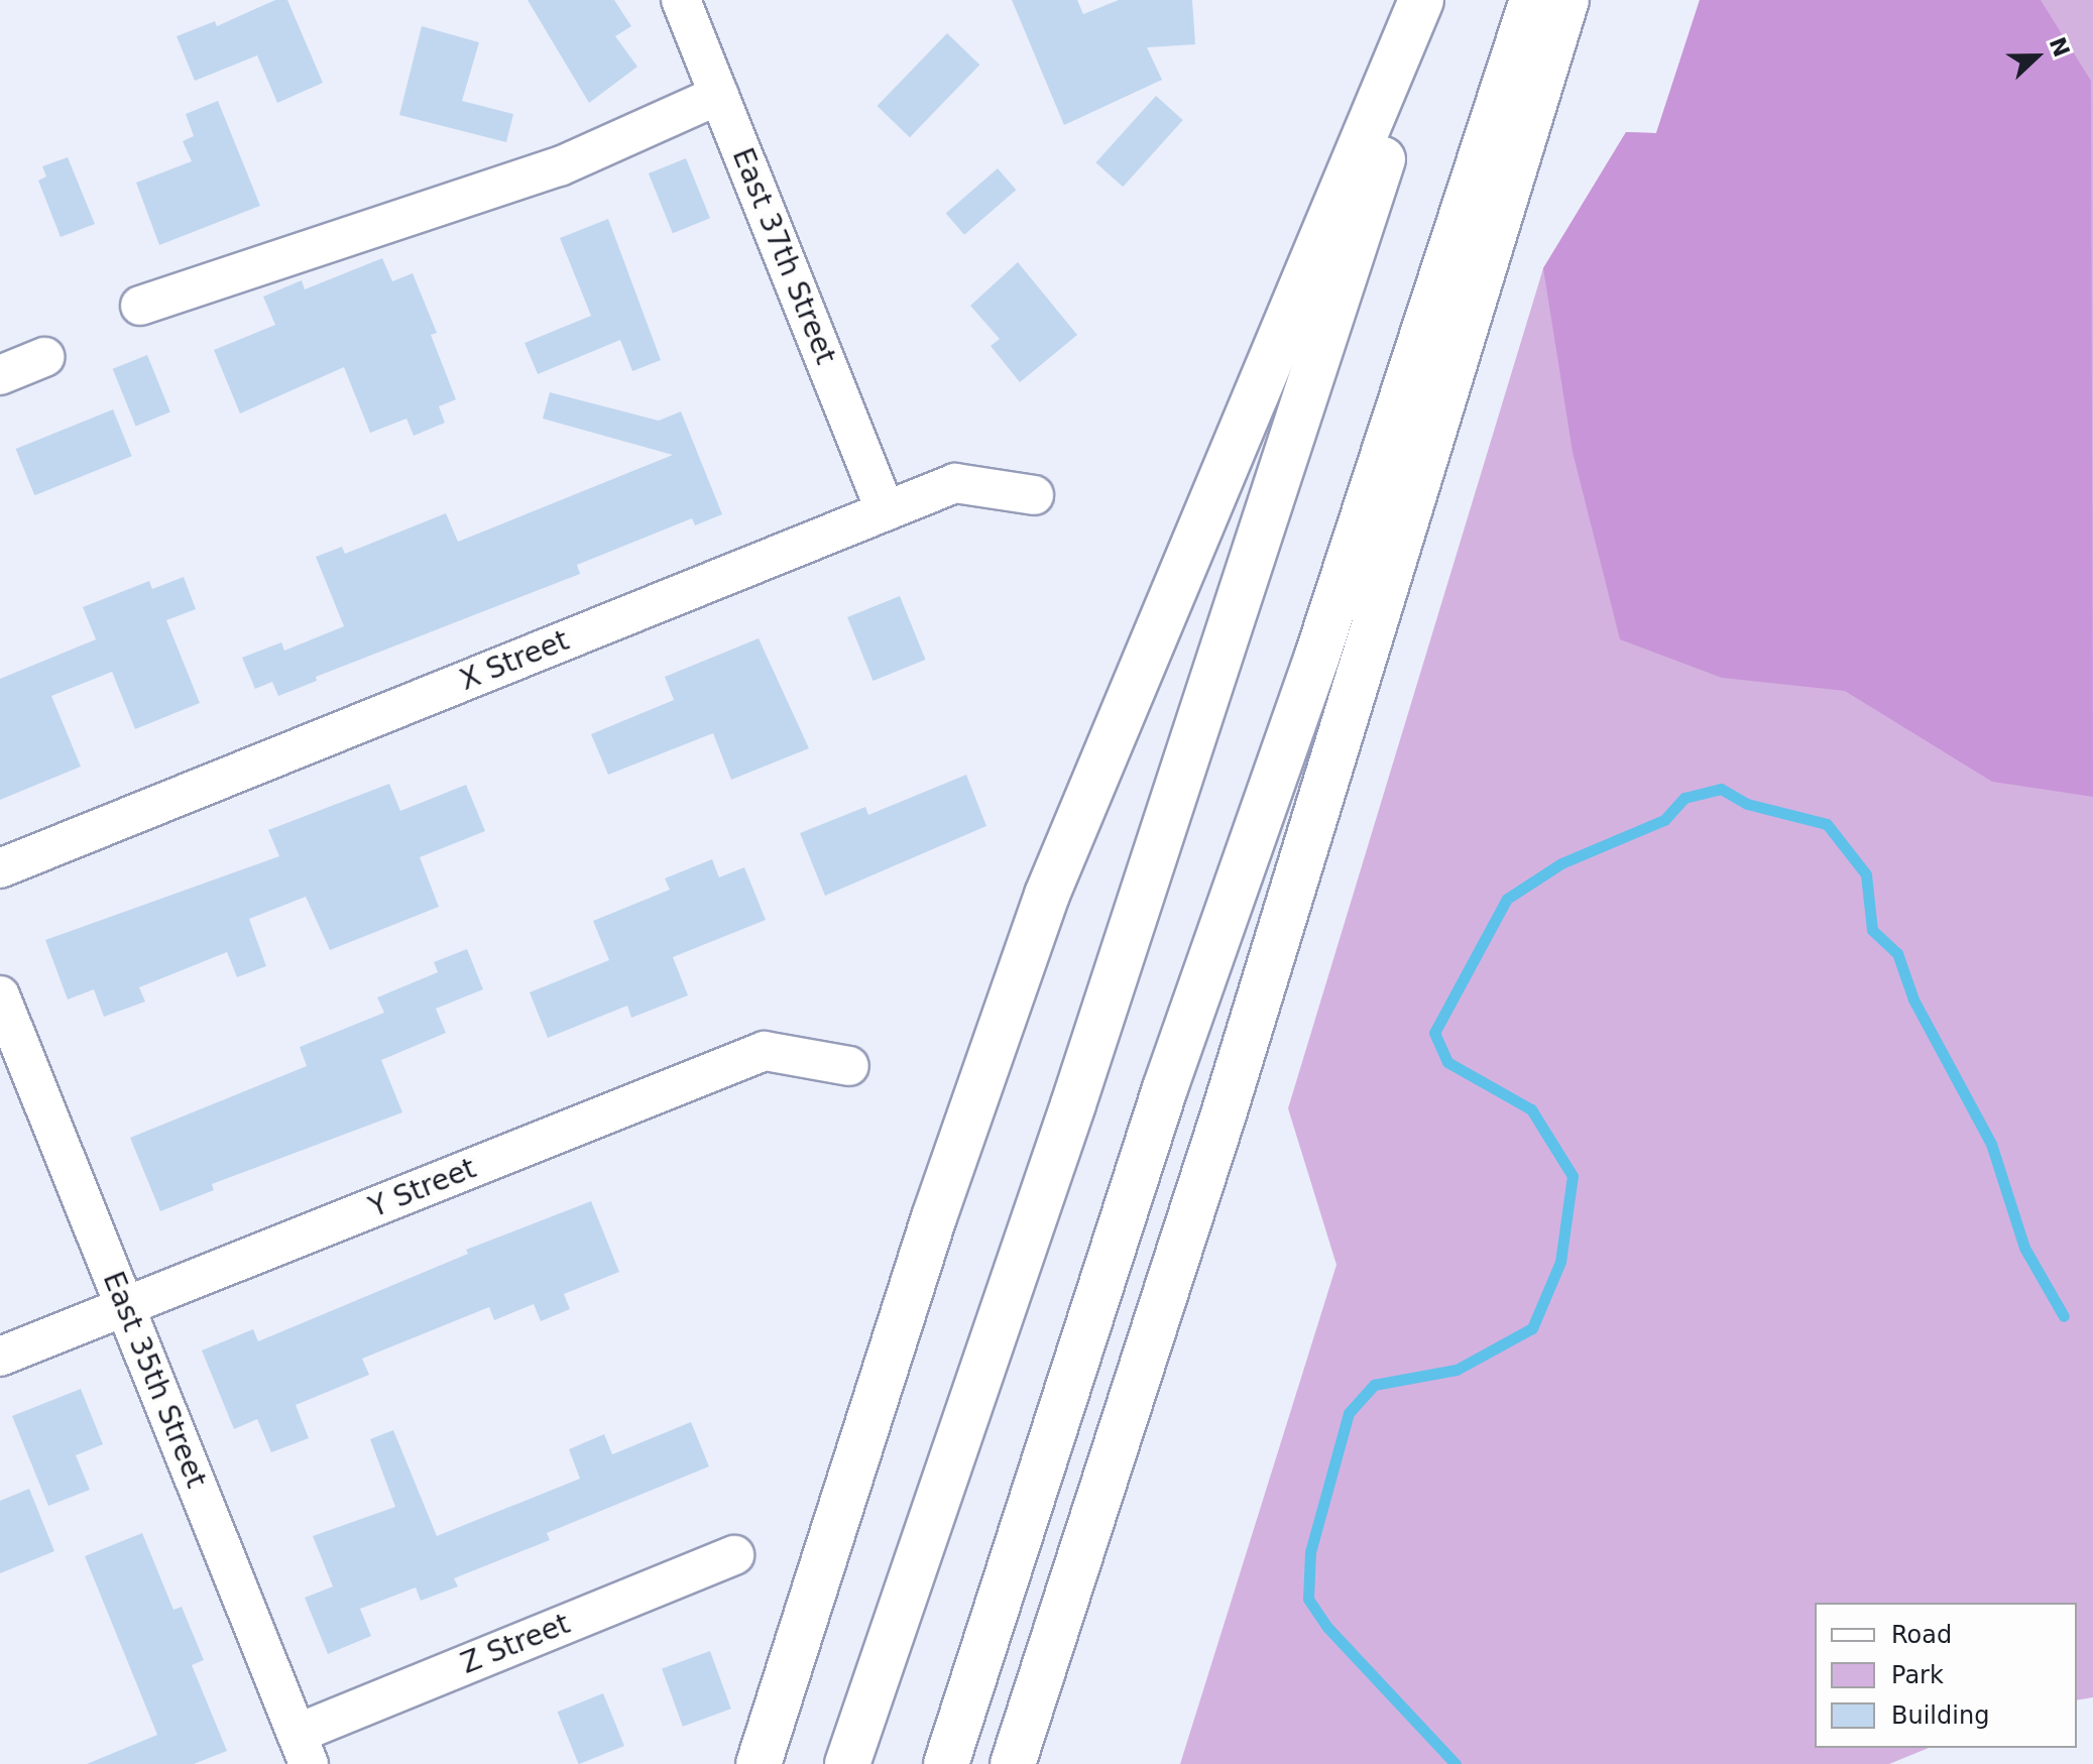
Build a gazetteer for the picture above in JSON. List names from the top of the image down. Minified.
{"streets":{"street":["East 37th Street","X Street","Y Street","East 35th Street","Z Street"]},"crossings":[["East 37th Street","X Street"],["Y Street","East 35th Street"],["East 35th Street","Z Street"]],"legend":["Road","Park","Building"],"north":"right"}
